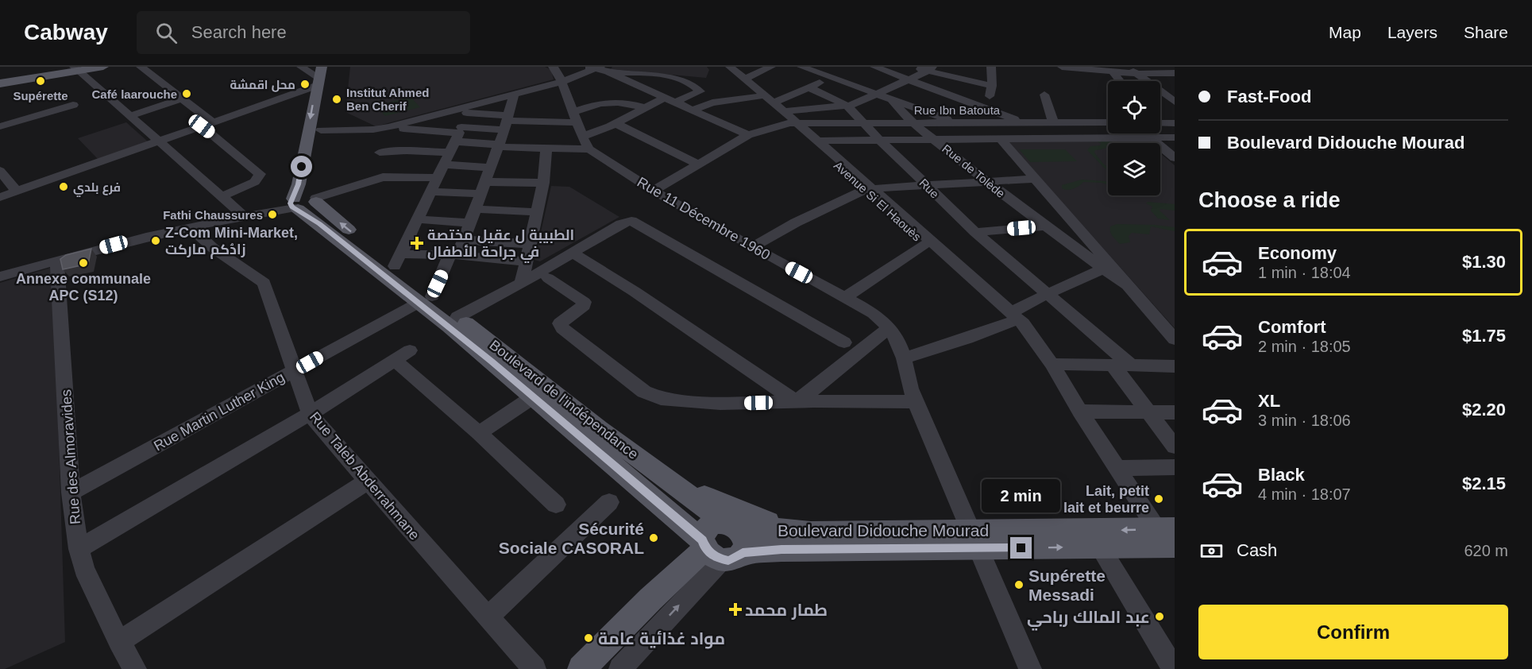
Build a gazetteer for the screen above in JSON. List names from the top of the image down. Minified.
{"streets":{"main road":["Boulevard de l'indépendance","Boulevard Didouche Mourad"],"street":["Rue Ibn Batouta","Rue de Tolède","Rue","Avenue Si El Haouès","Rue 11 Décembre 1960","Rue Martin Luther King","Rue des Almoravides","Rue Taleb Abderrahmane"]},"crossings":[["Rue Ibn Batouta","Rue de Tolède"],["Rue Ibn Batouta","Rue"],["Rue Ibn Batouta","Avenue Si El Haouès"],["Rue Ibn Batouta","Rue 11 Décembre 1960"],["Avenue Si El Haouès","Boulevard Didouche Mourad"],["Rue 11 Décembre 1960","Boulevard Didouche Mourad"],["Boulevard de l'indépendance","Rue Martin Luther King"],["Boulevard de l'indépendance","Boulevard Didouche Mourad"],["Rue Martin Luther King","Rue des Almoravides"],["Rue Martin Luther King","Rue Taleb Abderrahmane"]],"places":{"other":["Supérette","محل اقمشة","Café laarouche","Institut Ahmed Ben Cherif","فرع بلدي","Fathi Chaussures","Z-Com Mini-Market, زادُكم ماركت","Annexe communale APC (S12)","Lait, petit lait et beurre","Sécurité Sociale CASORAL","Supérette Messadi","عبد المالك رباحي","مواد غذائية عامة"],"health":["الطبيبة ل عقيل مختصة في جراحة الأطفال","طمار محمد"]},"page":{"header":"Cabway","search":"Search here","nav":["Map","Layers","Share"],"banner":["Fast-Food","Boulevard Didouche Mourad"],"heading":"Choose a ride","list":[{"name":"Economy","note":"1 min · 18:04","value":"$1.30"},{"name":"Comfort","note":"2 min · 18:05","value":"$1.75"},{"name":"XL","note":"3 min · 18:06","value":"$2.20"},{"name":"Black","note":"4 min · 18:07","value":"$2.15"}],"bubble":"2 min","pay":["Cash","620 m"],"buttons":"Confirm"}}
